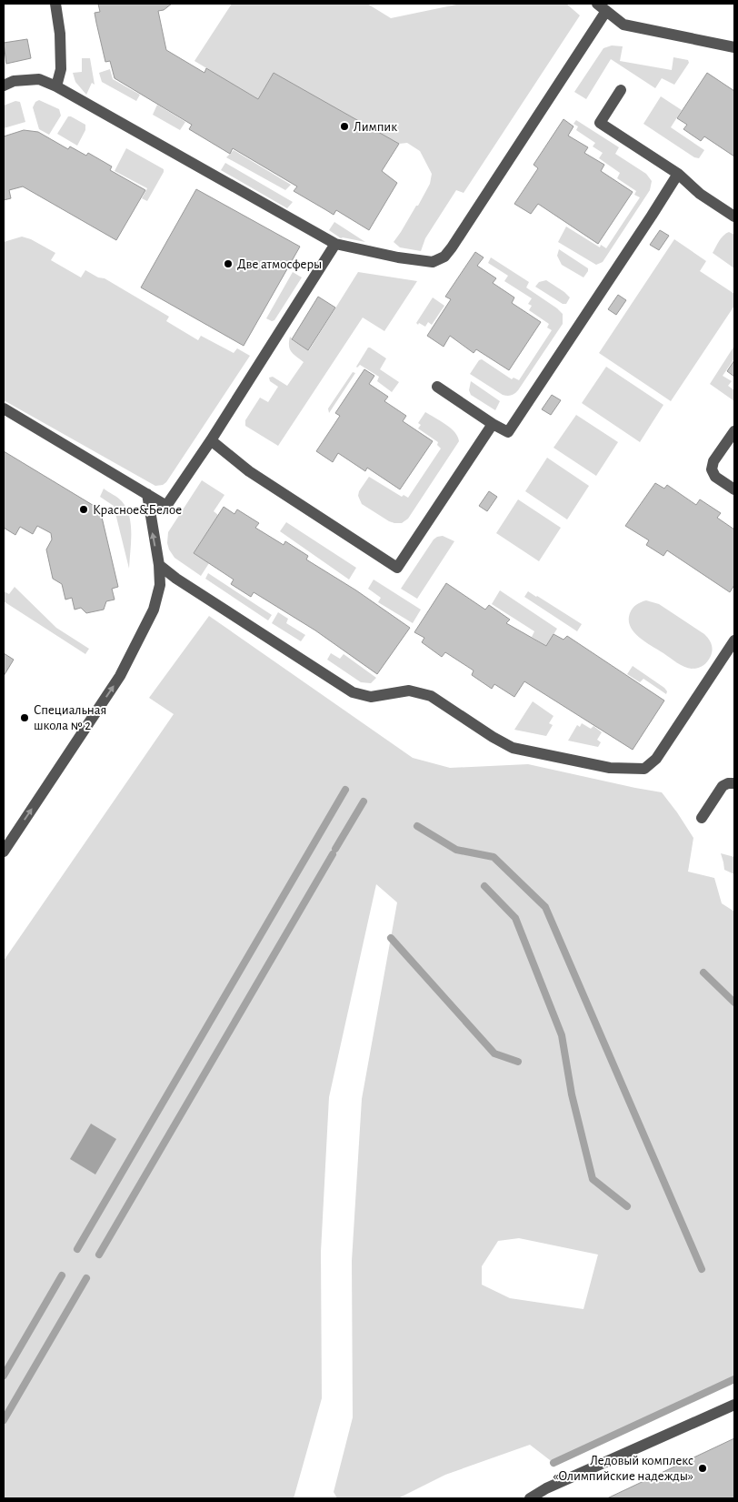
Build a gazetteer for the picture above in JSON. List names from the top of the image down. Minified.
{"places":["Лимпик","Две атмосферы","Красное&Белое","Специальная школа № 2","Ледовый комплекс «Олимпийские надежды»"]}
